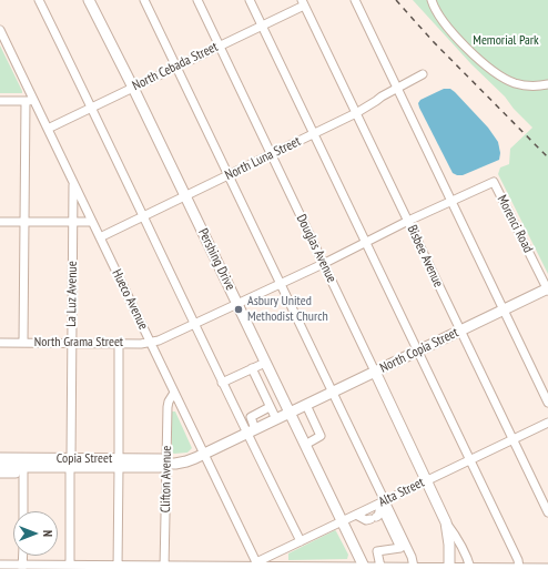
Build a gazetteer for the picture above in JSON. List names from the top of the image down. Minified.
{"streets":{"main road":["Douglas Avenue","Pershing Drive","North Copia Street","Copia Street"],"street":["North Cebada Street","North Luna Street","Morenci Road","Bisbee Avenue","La Luz Avenue","Hueco Avenue","North Grama Street","Clifton Avenue","Alta Street"]},"crossings":[["North Cebada Street","Douglas Avenue"],["North Cebada Street","Bisbee Avenue"],["North Cebada Street","Pershing Drive"],["North Cebada Street","Hueco Avenue"],["North Luna Street","Douglas Avenue"],["North Luna Street","Bisbee Avenue"],["North Luna Street","Pershing Drive"],["North Luna Street","Hueco Avenue"],["Morenci Road","North Grama Street"],["Morenci Road","North Copia Street"],["Douglas Avenue","North Grama Street"],["Douglas Avenue","North Copia Street"],["Douglas Avenue","Alta Street"],["Bisbee Avenue","North Grama Street"],["Bisbee Avenue","North Copia Street"],["Bisbee Avenue","Alta Street"],["Pershing Drive","North Grama Street"],["Pershing Drive","North Copia Street"],["Pershing Drive","Copia Street"],["Pershing Drive","Alta Street"],["La Luz Avenue","Hueco Avenue"],["La Luz Avenue","North Grama Street"],["La Luz Avenue","Copia Street"],["Hueco Avenue","North Grama Street"],["Hueco Avenue","Copia Street"],["Hueco Avenue","Clifton Avenue"],["Hueco Avenue","Alta Street"],["North Copia Street","Copia Street"],["Copia Street","Clifton Avenue"]],"parks":["Memorial Park"],"places":["Asbury United Methodist Church"],"north":"right"}
